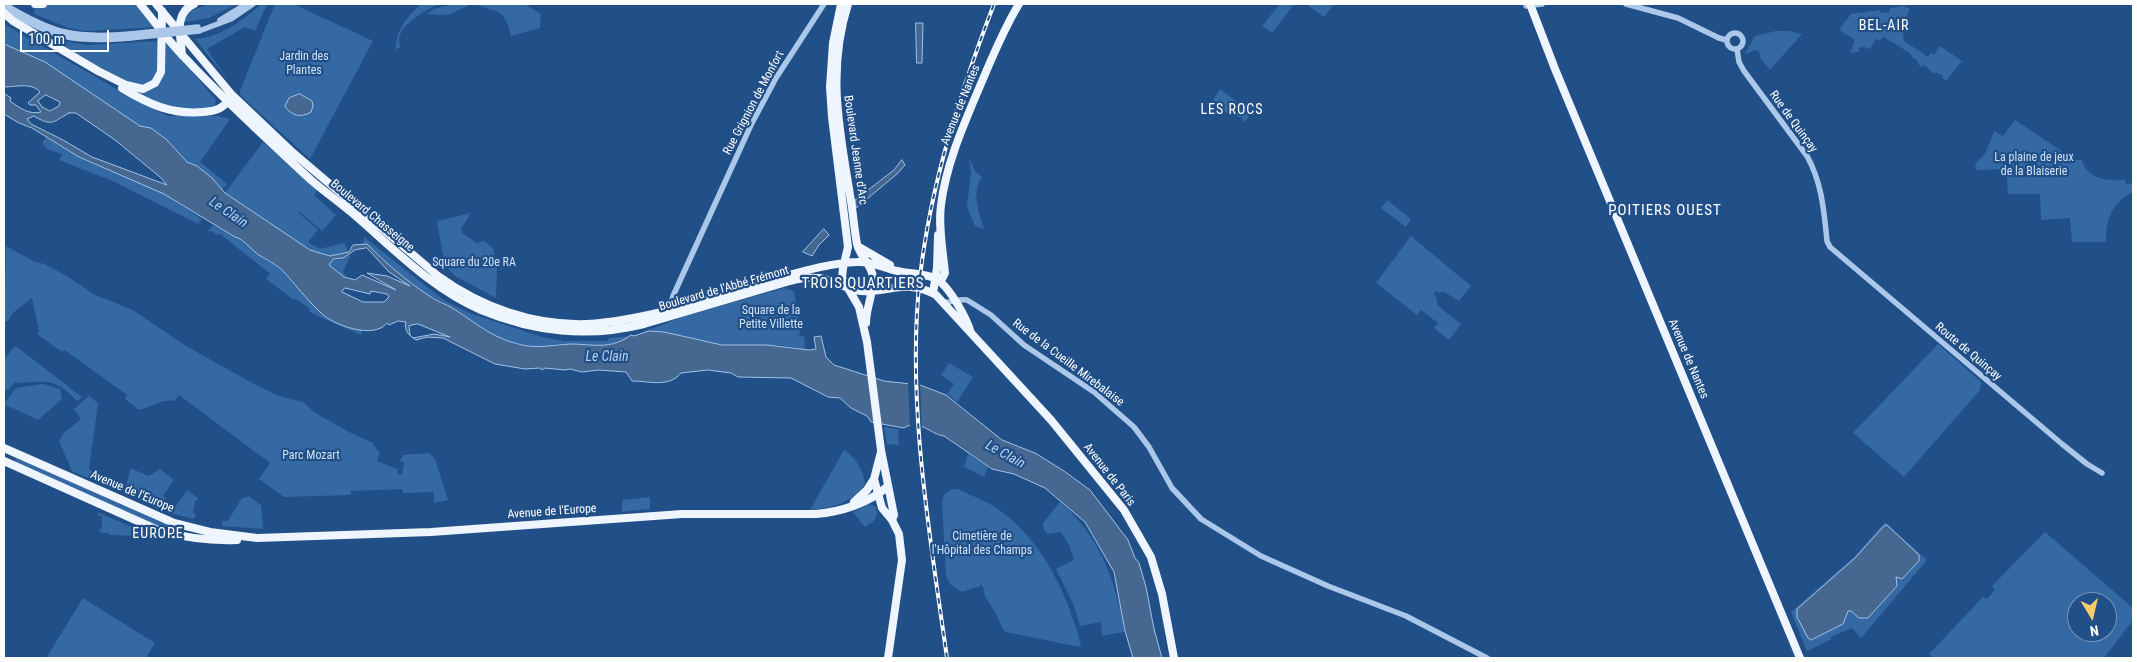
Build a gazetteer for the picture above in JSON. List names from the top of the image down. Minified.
{"streets":{"main road":["Avenue de Nantes","Boulevard Jeanne d’Arc","Boulevard Chasseigne","Boulevard de l'Abbé Frémont","Avenue de Paris","Avenue de l'Europe"],"street":["Rue Grignion de Monfort","Rue de Quinçay","Route de Quinçay","Rue de la Cueille Mirebalaise"]},"crossings":[["Rue Grignion de Monfort","Boulevard de l'Abbé Frémont"],["Avenue de Nantes","Avenue de Paris"],["Rue de Quinçay","Route de Quinçay"],["Boulevard Jeanne d’Arc","Boulevard de l'Abbé Frémont"],["Boulevard Jeanne d’Arc","Avenue de Paris"],["Boulevard Chasseigne","Boulevard de l'Abbé Frémont"],["Boulevard de l'Abbé Frémont","Avenue de Paris"],["Rue de la Cueille Mirebalaise","Avenue de Paris"]],"districts":["BEL-AIR","LES ROCS","POITIERS OUEST","TROIS QUARTIERS","EUROPE"],"water":["Le Clain"],"parks":["Jardin des Plantes","La plaine de jeux de la Blaiserie","Square du 20e RA","Square de la Petite Villette","Parc Mozart","Cimetière de l'Hôpital des Champs"],"scale_bar":"100 m","north":"bottom"}
